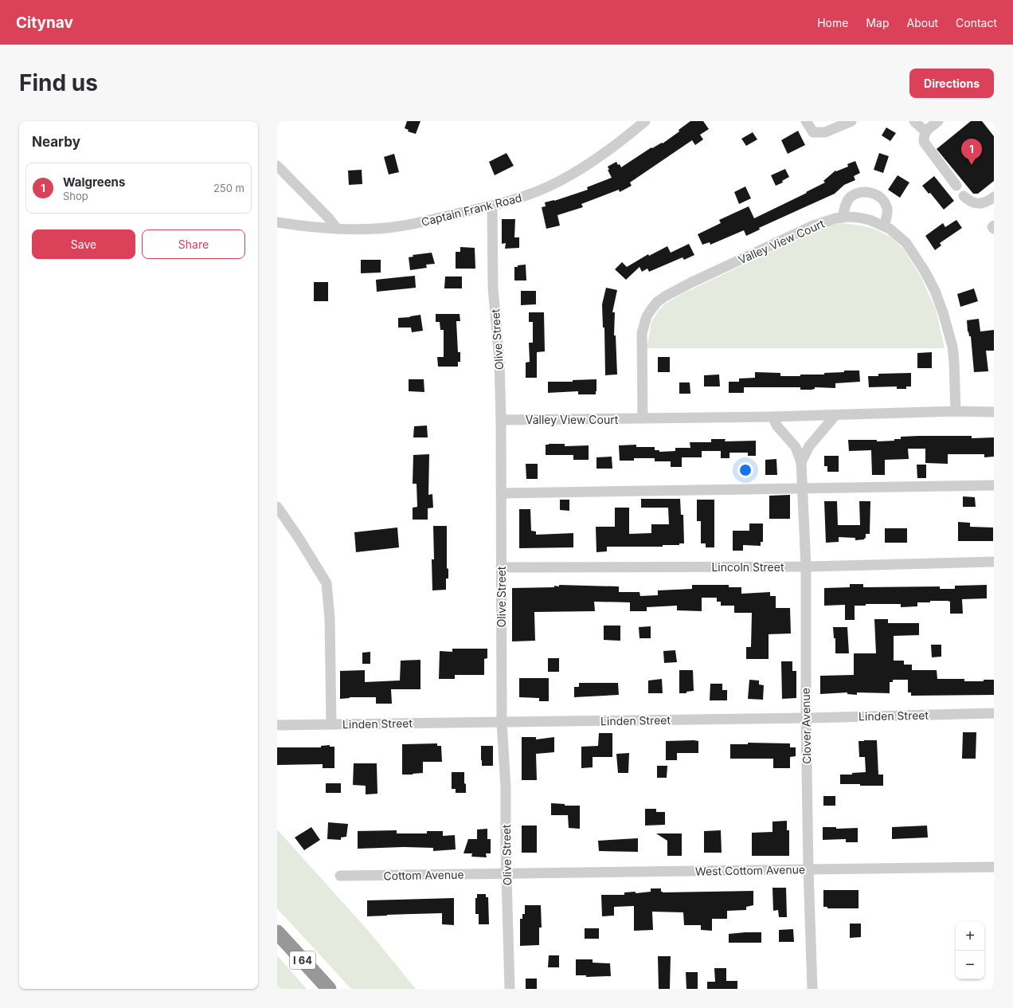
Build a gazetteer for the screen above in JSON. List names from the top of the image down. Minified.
{"streets":{"highway":["I 64"],"street":["Captain Frank Road","Valley View Court","Olive Street","Lincoln Street","Linden Street","Clover Avenue","West Cottom Avenue","Cottom Avenue"]},"crossings":[["Captain Frank Road","Olive Street"],["Valley View Court","Olive Street"],["Olive Street","Lincoln Street"],["Olive Street","Linden Street"],["Olive Street","West Cottom Avenue"],["Olive Street","Cottom Avenue"],["Lincoln Street","Clover Avenue"],["Linden Street","Clover Avenue"],["Clover Avenue","West Cottom Avenue"],["West Cottom Avenue","Cottom Avenue"]],"page":{"header":"Citynav","nav":["Home","Map","About","Contact"],"buttons":["Directions",["Save","Share"]],"title":"Find us","heading":"Nearby","pins":"1","list":[{"mark":"1","name":"Walgreens","note":"Shop","value":"250 m"}],"map_buttons":["+","−"]}}
